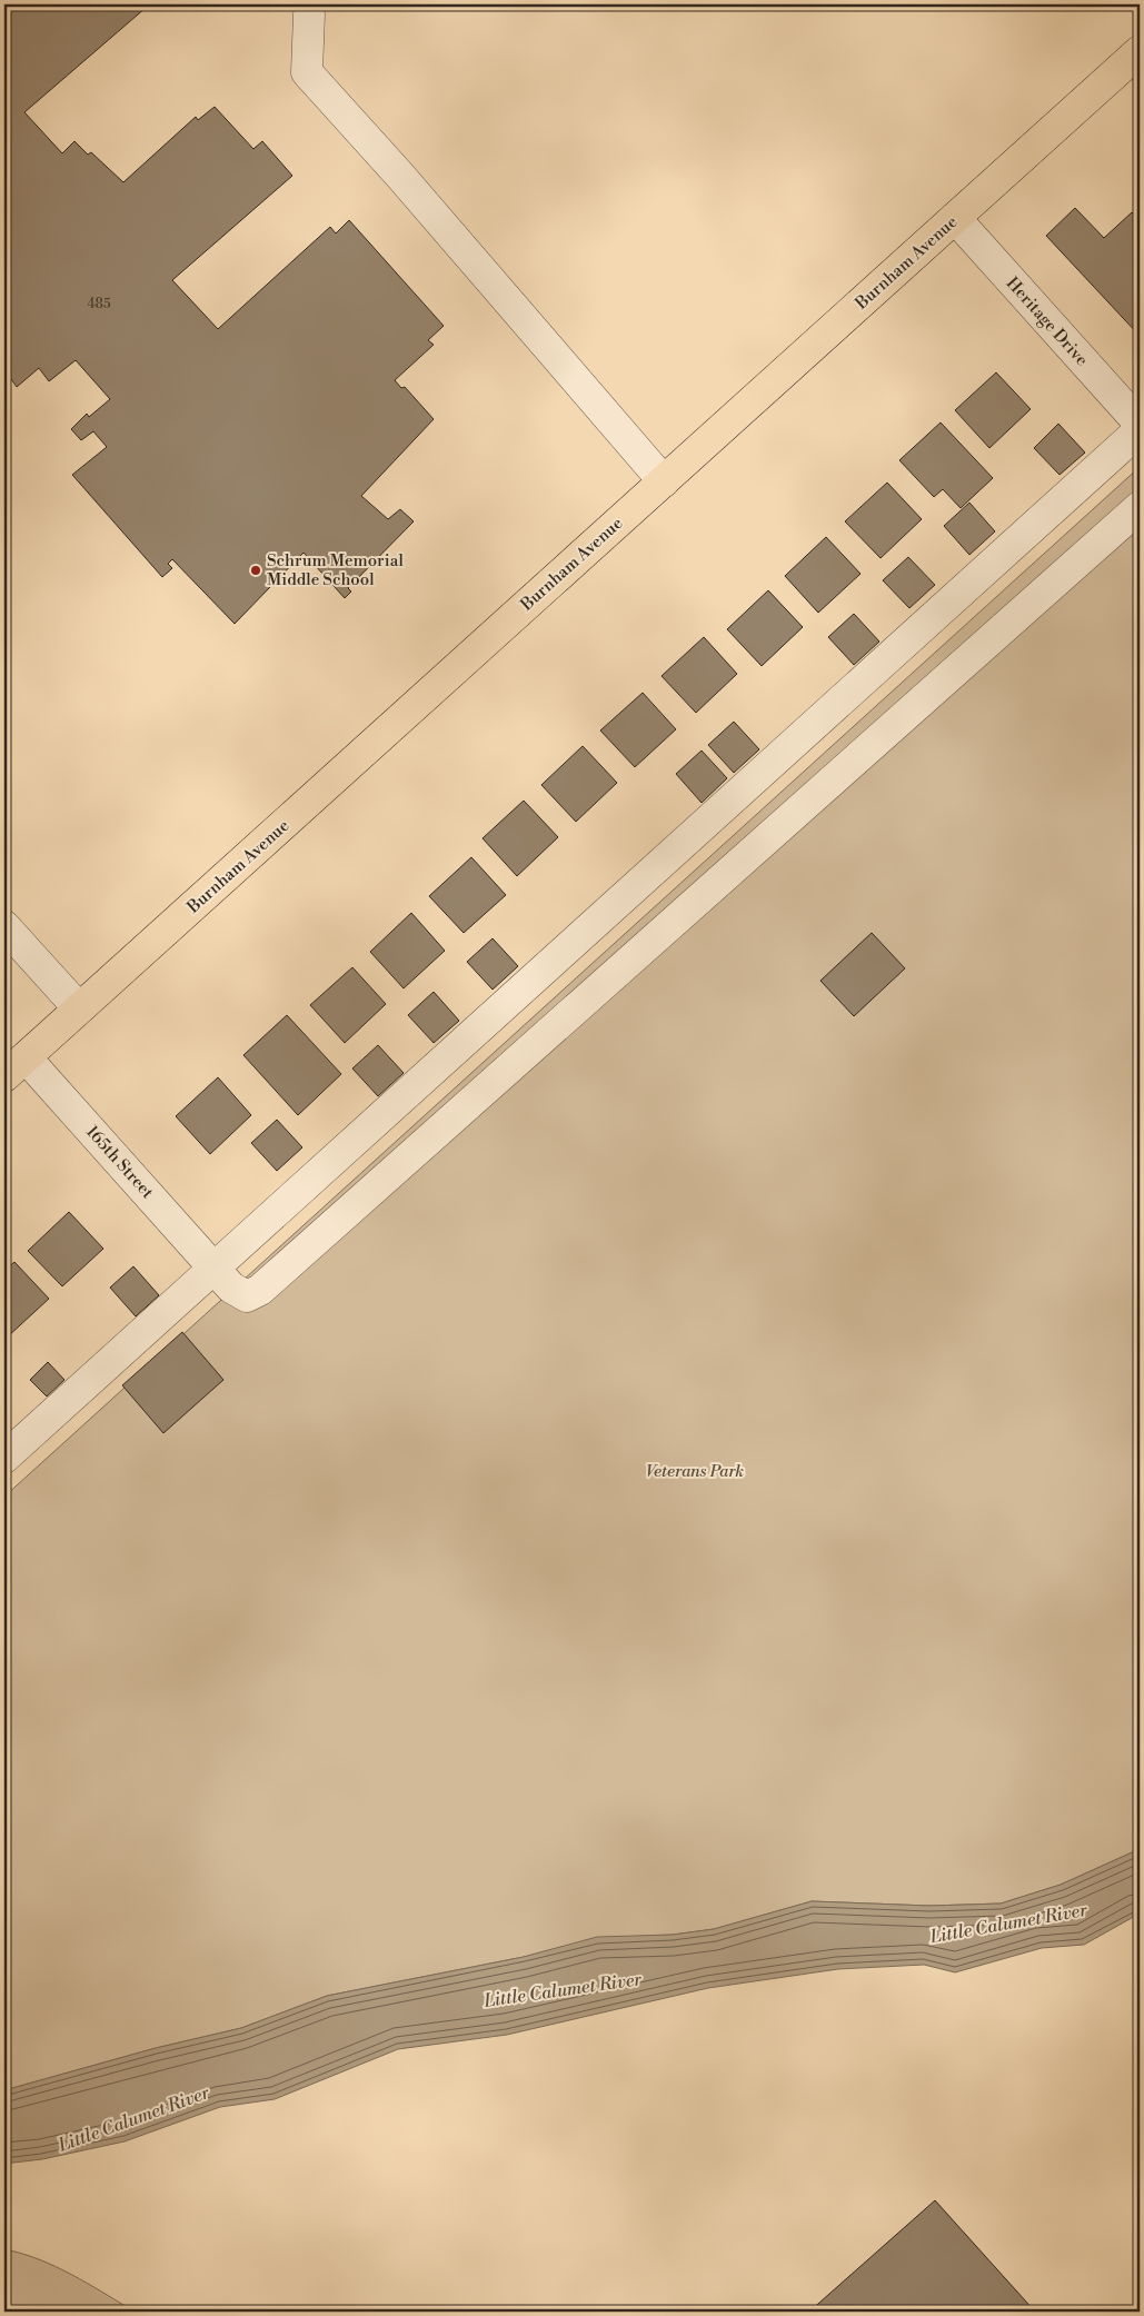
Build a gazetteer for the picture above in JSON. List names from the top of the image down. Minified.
{"streets":{"main road":["Burnham Avenue"],"street":["Heritage Drive","165th Street"]},"crossings":[["Burnham Avenue","Heritage Drive"],["Burnham Avenue","165th Street"]],"water":["Little Calumet River"],"parks":["Veterans Park"],"places":["Schrum Memorial Middle School"],"house_numbers":["485"]}
